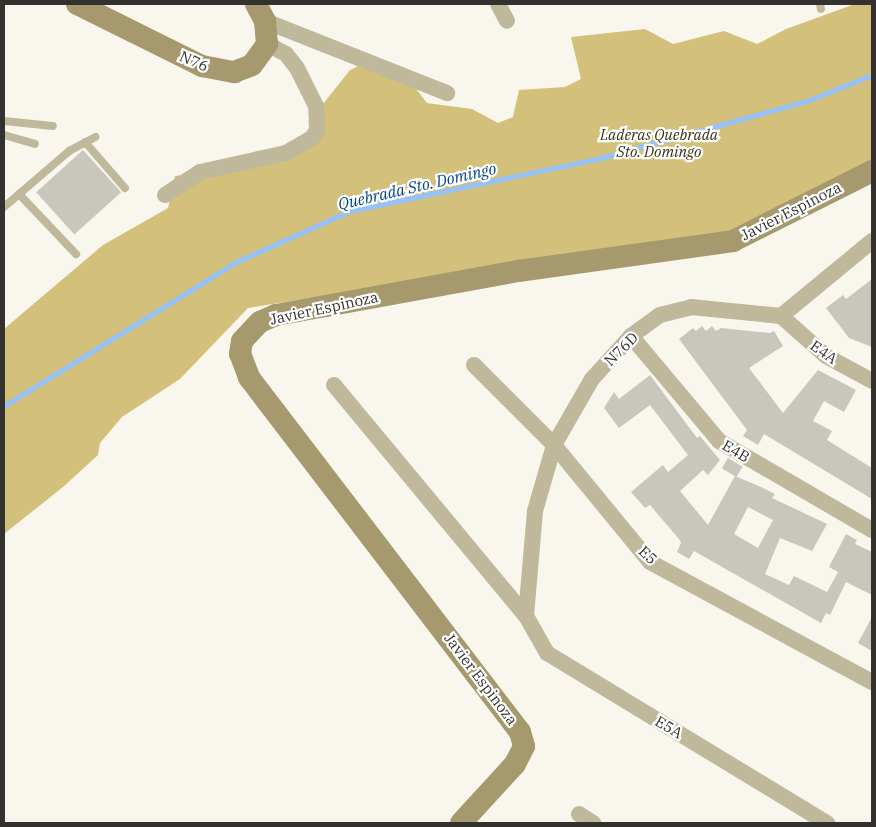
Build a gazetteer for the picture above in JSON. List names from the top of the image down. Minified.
{"streets":{"street":["N76","Javier Espinoza","N76D","E4A","E4B","E5","E5A"]},"crossings":[["N76D","E4A"],["N76D","E4B"],["N76D","E5"],["N76D","E5A"]],"water":["Quebrada Sto. Domingo"],"parks":["Laderas Quebrada Sto. Domingo"]}
